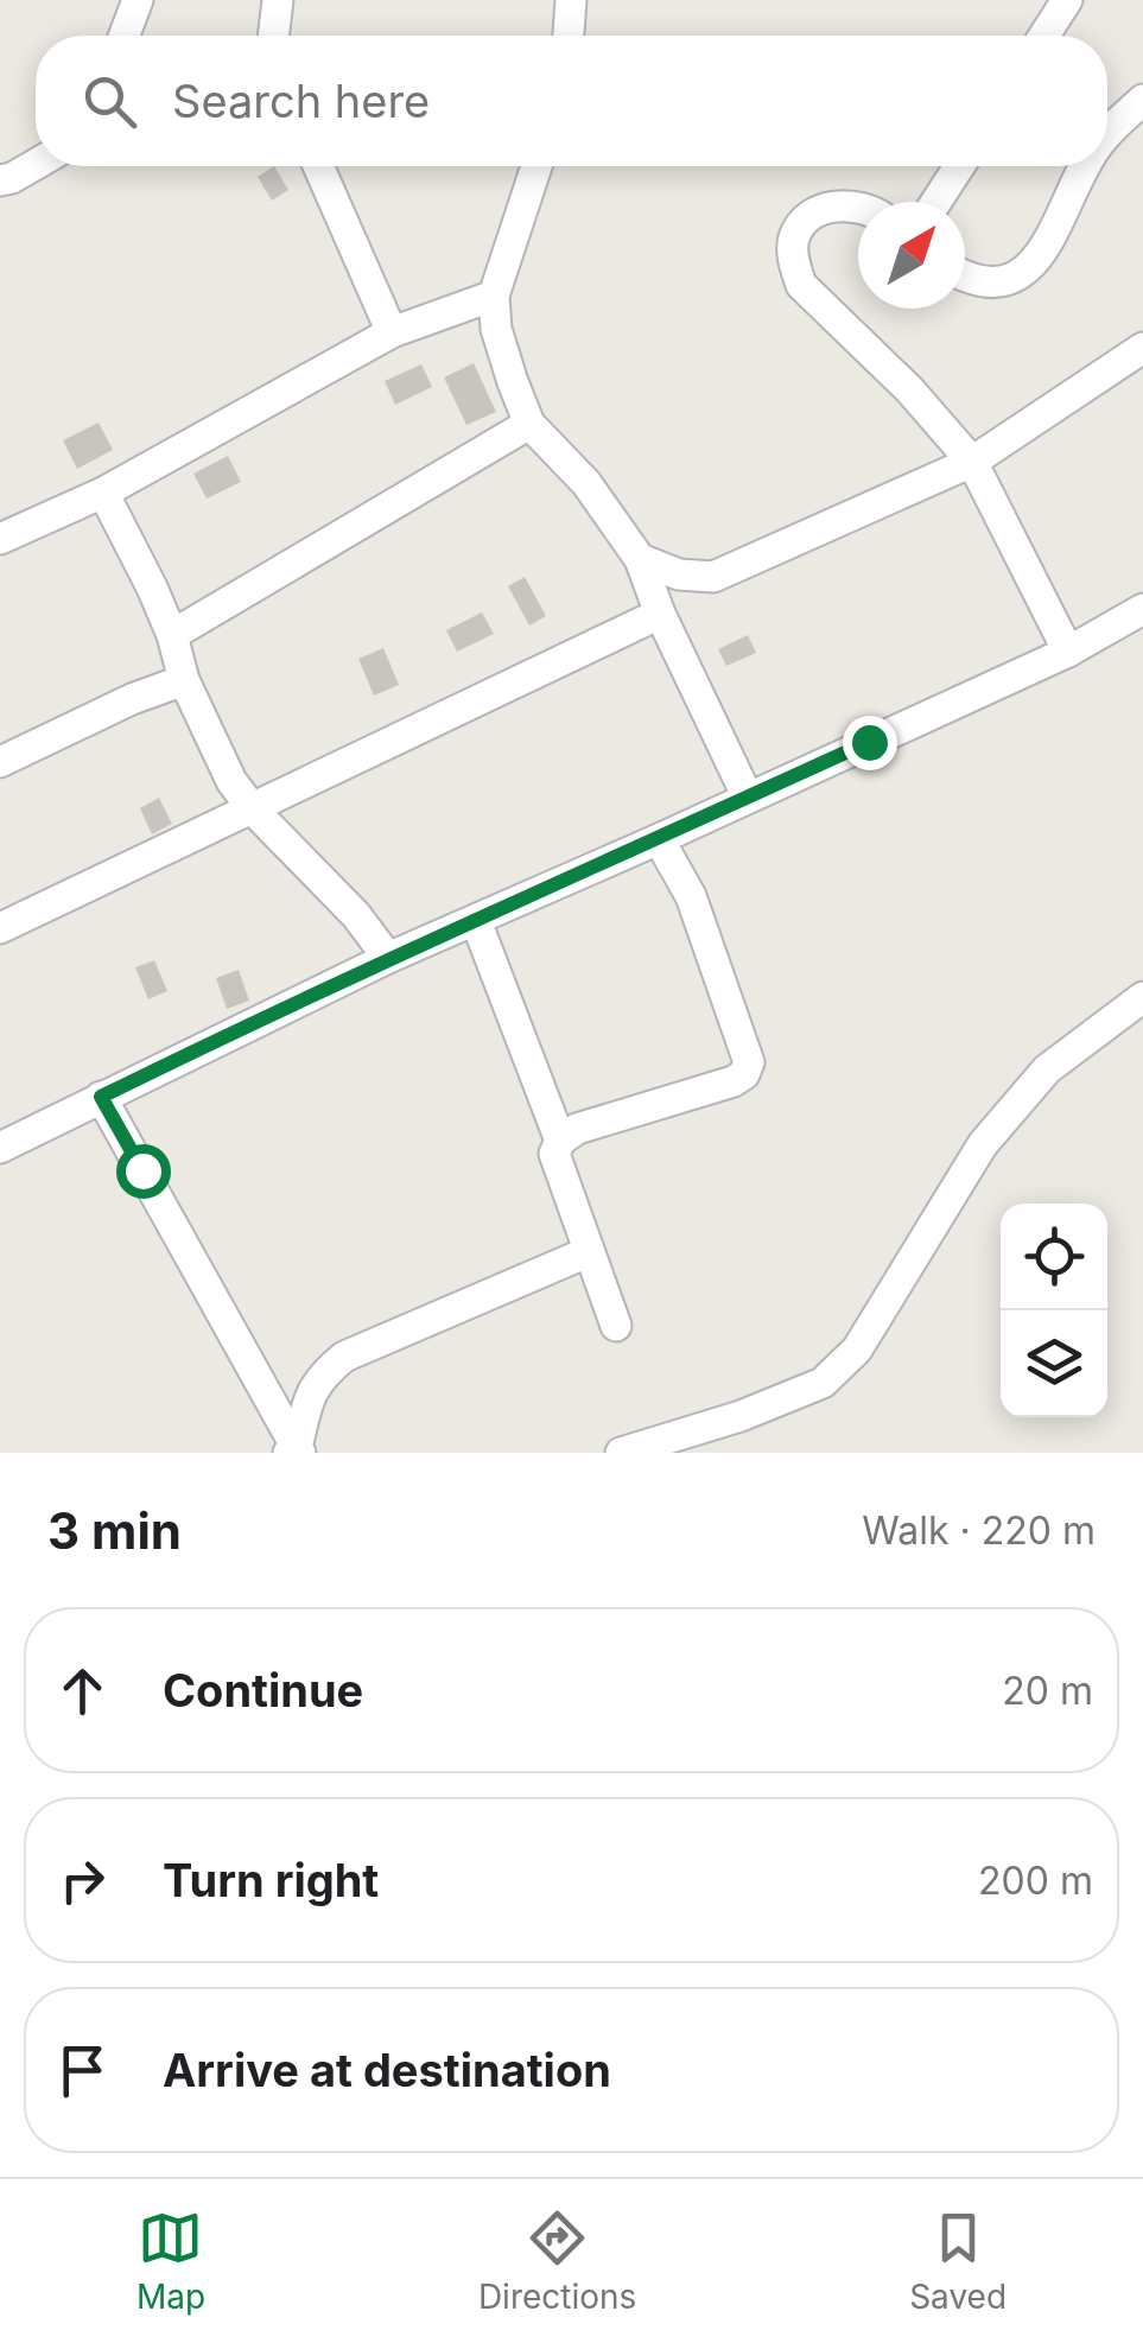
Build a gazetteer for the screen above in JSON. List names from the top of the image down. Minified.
{"north":"top right","page":{"search":"Search here","heading":["3 min","Walk · 220 m"],"list":[["Continue","20 m"],["Turn right","200 m"],"Arrive at destination"],"nav":["Map","Directions","Saved"]}}
